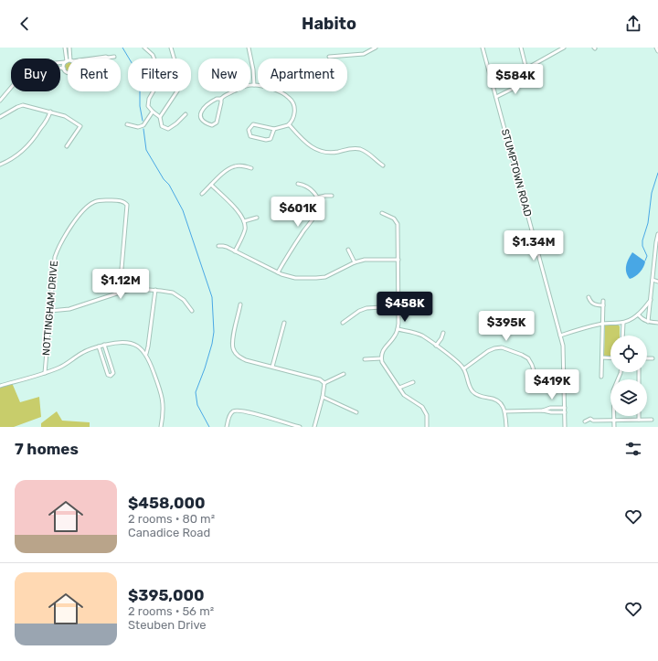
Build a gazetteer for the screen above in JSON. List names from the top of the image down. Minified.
{"streets":{"street":["STUMPTOWN ROAD","NOTTINGHAM DRIVE"]},"page":{"header":"Habito","chip":["Buy","Rent","Filters","New","Apartment"],"price":["$584K","$601K","$1.34M","$1.12M","$458K","$395K","$419K"],"heading":"7 homes","list":[{"name":"$458,000","note":"2 rooms · 80 m² · Canadice Road"},{"name":"$395,000","note":"2 rooms · 56 m² · Steuben Drive"}]}}
